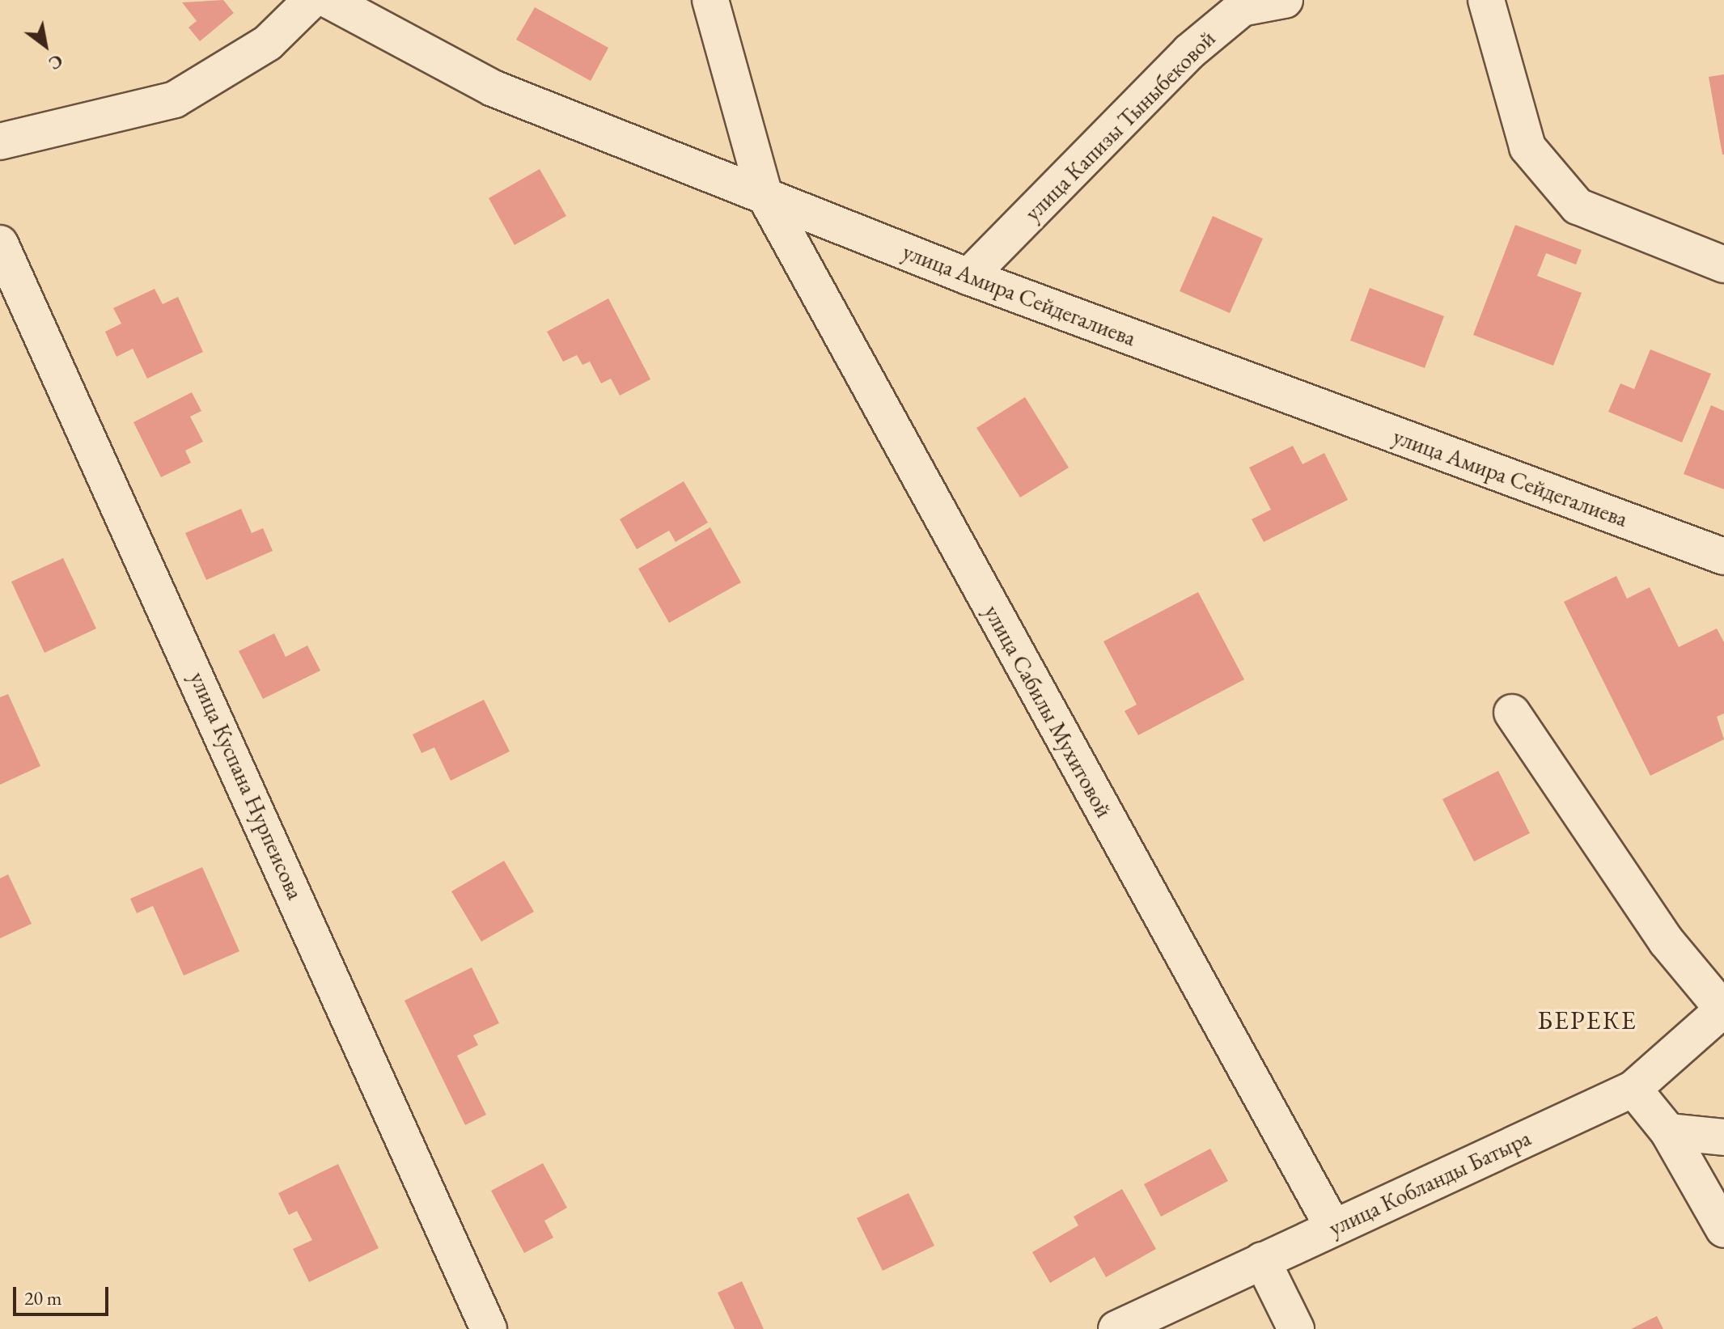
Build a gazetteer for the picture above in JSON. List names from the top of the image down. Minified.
{"streets":{"street":["улица Капизы Тыныбековой","улица Амира Сейдегалиева","улица Сабилы Мухитовой","улица Куспана Нурпеисова","улица Кобланды Батыра"]},"crossings":[["улица Капизы Тыныбековой","улица Амира Сейдегалиева"],["улица Амира Сейдегалиева","улица Сабилы Мухитовой"],["улица Сабилы Мухитовой","улица Кобланды Батыра"]],"districts":["БЕРЕКЕ"],"scale_bar":"20 m","north":"bottom right"}
